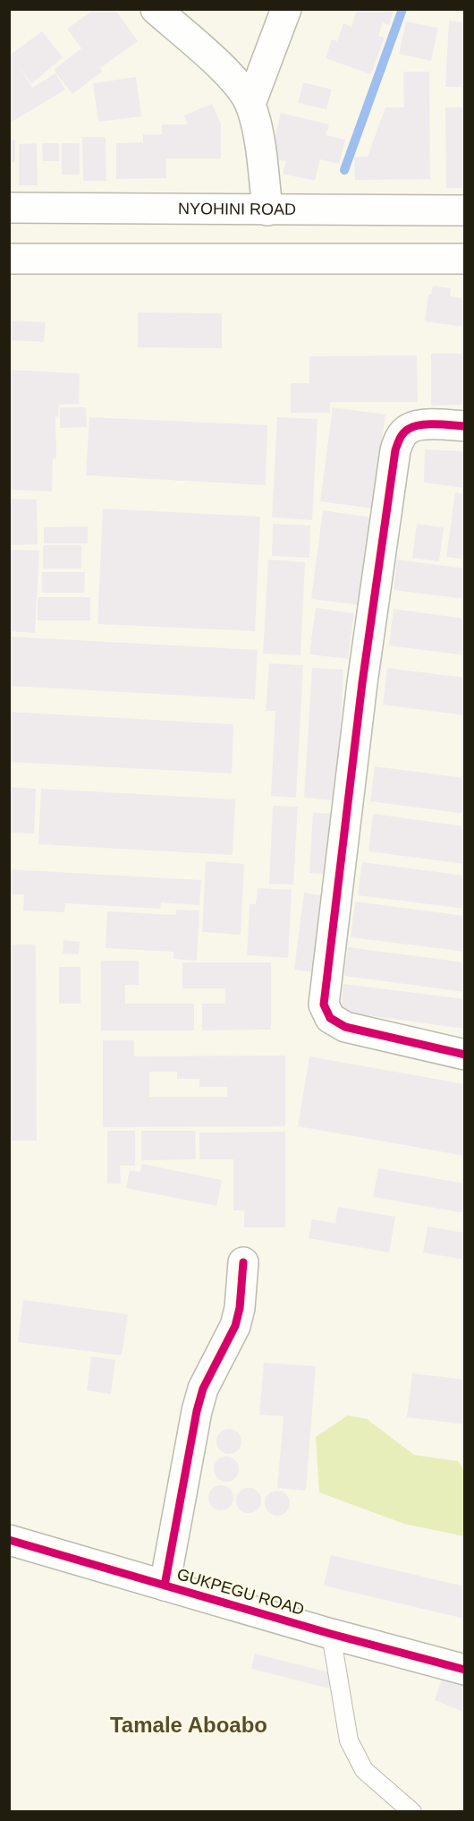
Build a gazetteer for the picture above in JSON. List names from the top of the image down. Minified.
{"streets":{"street":["NYOHINI ROAD","GUKPEGU ROAD"]},"districts":["Tamale Aboabo"]}
